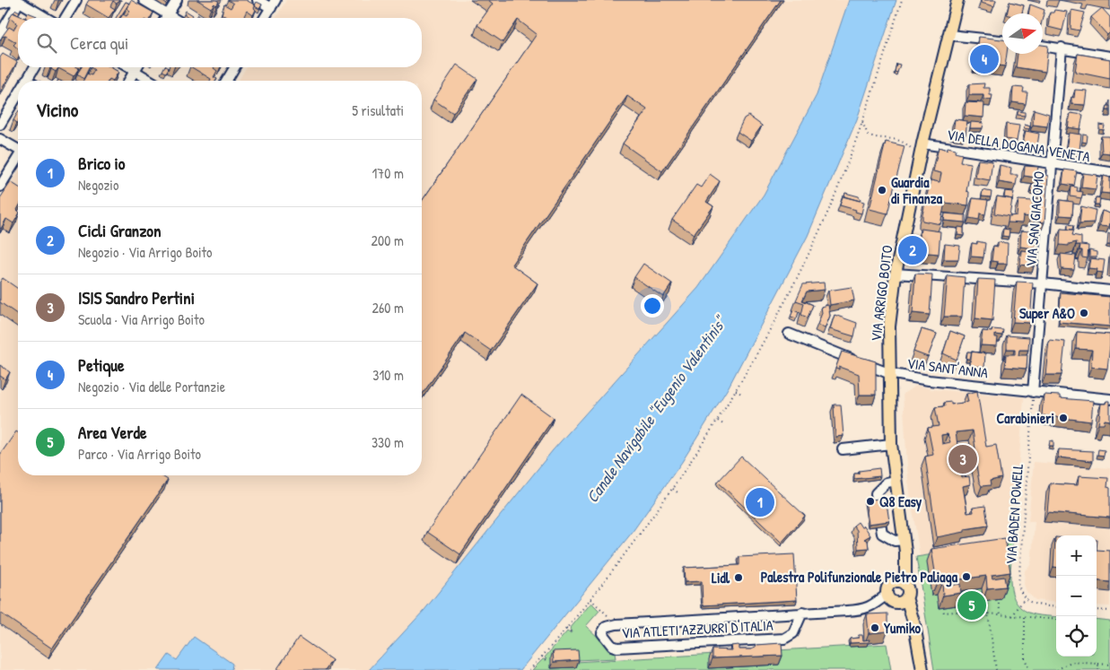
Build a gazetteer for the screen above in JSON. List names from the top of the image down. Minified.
{"streets":{"main road":["VIA ARRIGO BOITO"],"street":["VIA DELLA DOGANA VENETA","VIA SAN GIACOMO","VIA SANT'ANNA","VIA ATLETI AZZURRI D'ITALIA"],"path":["VIA BADEN POWELL"]},"crossings":[["VIA DELLA DOGANA VENETA","VIA SAN GIACOMO"],["VIA DELLA DOGANA VENETA","VIA ARRIGO BOITO"],["VIA SAN GIACOMO","VIA SANT'ANNA"],["VIA SAN GIACOMO","VIA BADEN POWELL"],["VIA ARRIGO BOITO","VIA SANT'ANNA"],["VIA ARRIGO BOITO","VIA ATLETI AZZURRI D'ITALIA"],["VIA SANT'ANNA","VIA BADEN POWELL"]],"water":["Canale Navigabile \"Eugenio Valentinis\""],"places":["Guardia di Finanza","Super A&O","Carabinieri","Q8 Easy","Palestra Polifunzionale Pietro Paliaga","Lidl","Yumiko"],"north":"right","page":{"search":"Cerca qui","pins":["4","2","3","1","5"],"heading":["Vicino","5 risultati"],"list":[{"mark":"1","name":"Brico io","note":"Negozio","value":"170 m"},{"mark":"2","name":"Cicli Granzon","note":"Negozio · Via Arrigo Boito","value":"200 m"},{"mark":"3","name":"ISIS Sandro Pertini","note":"Scuola · Via Arrigo Boito","value":"260 m"},{"mark":"4","name":"Petique","note":"Negozio · Via delle Portanzie","value":"310 m"},{"mark":"5","name":"Area Verde","note":"Parco · Via Arrigo Boito","value":"330 m"}],"map_buttons":["+","−"]}}
